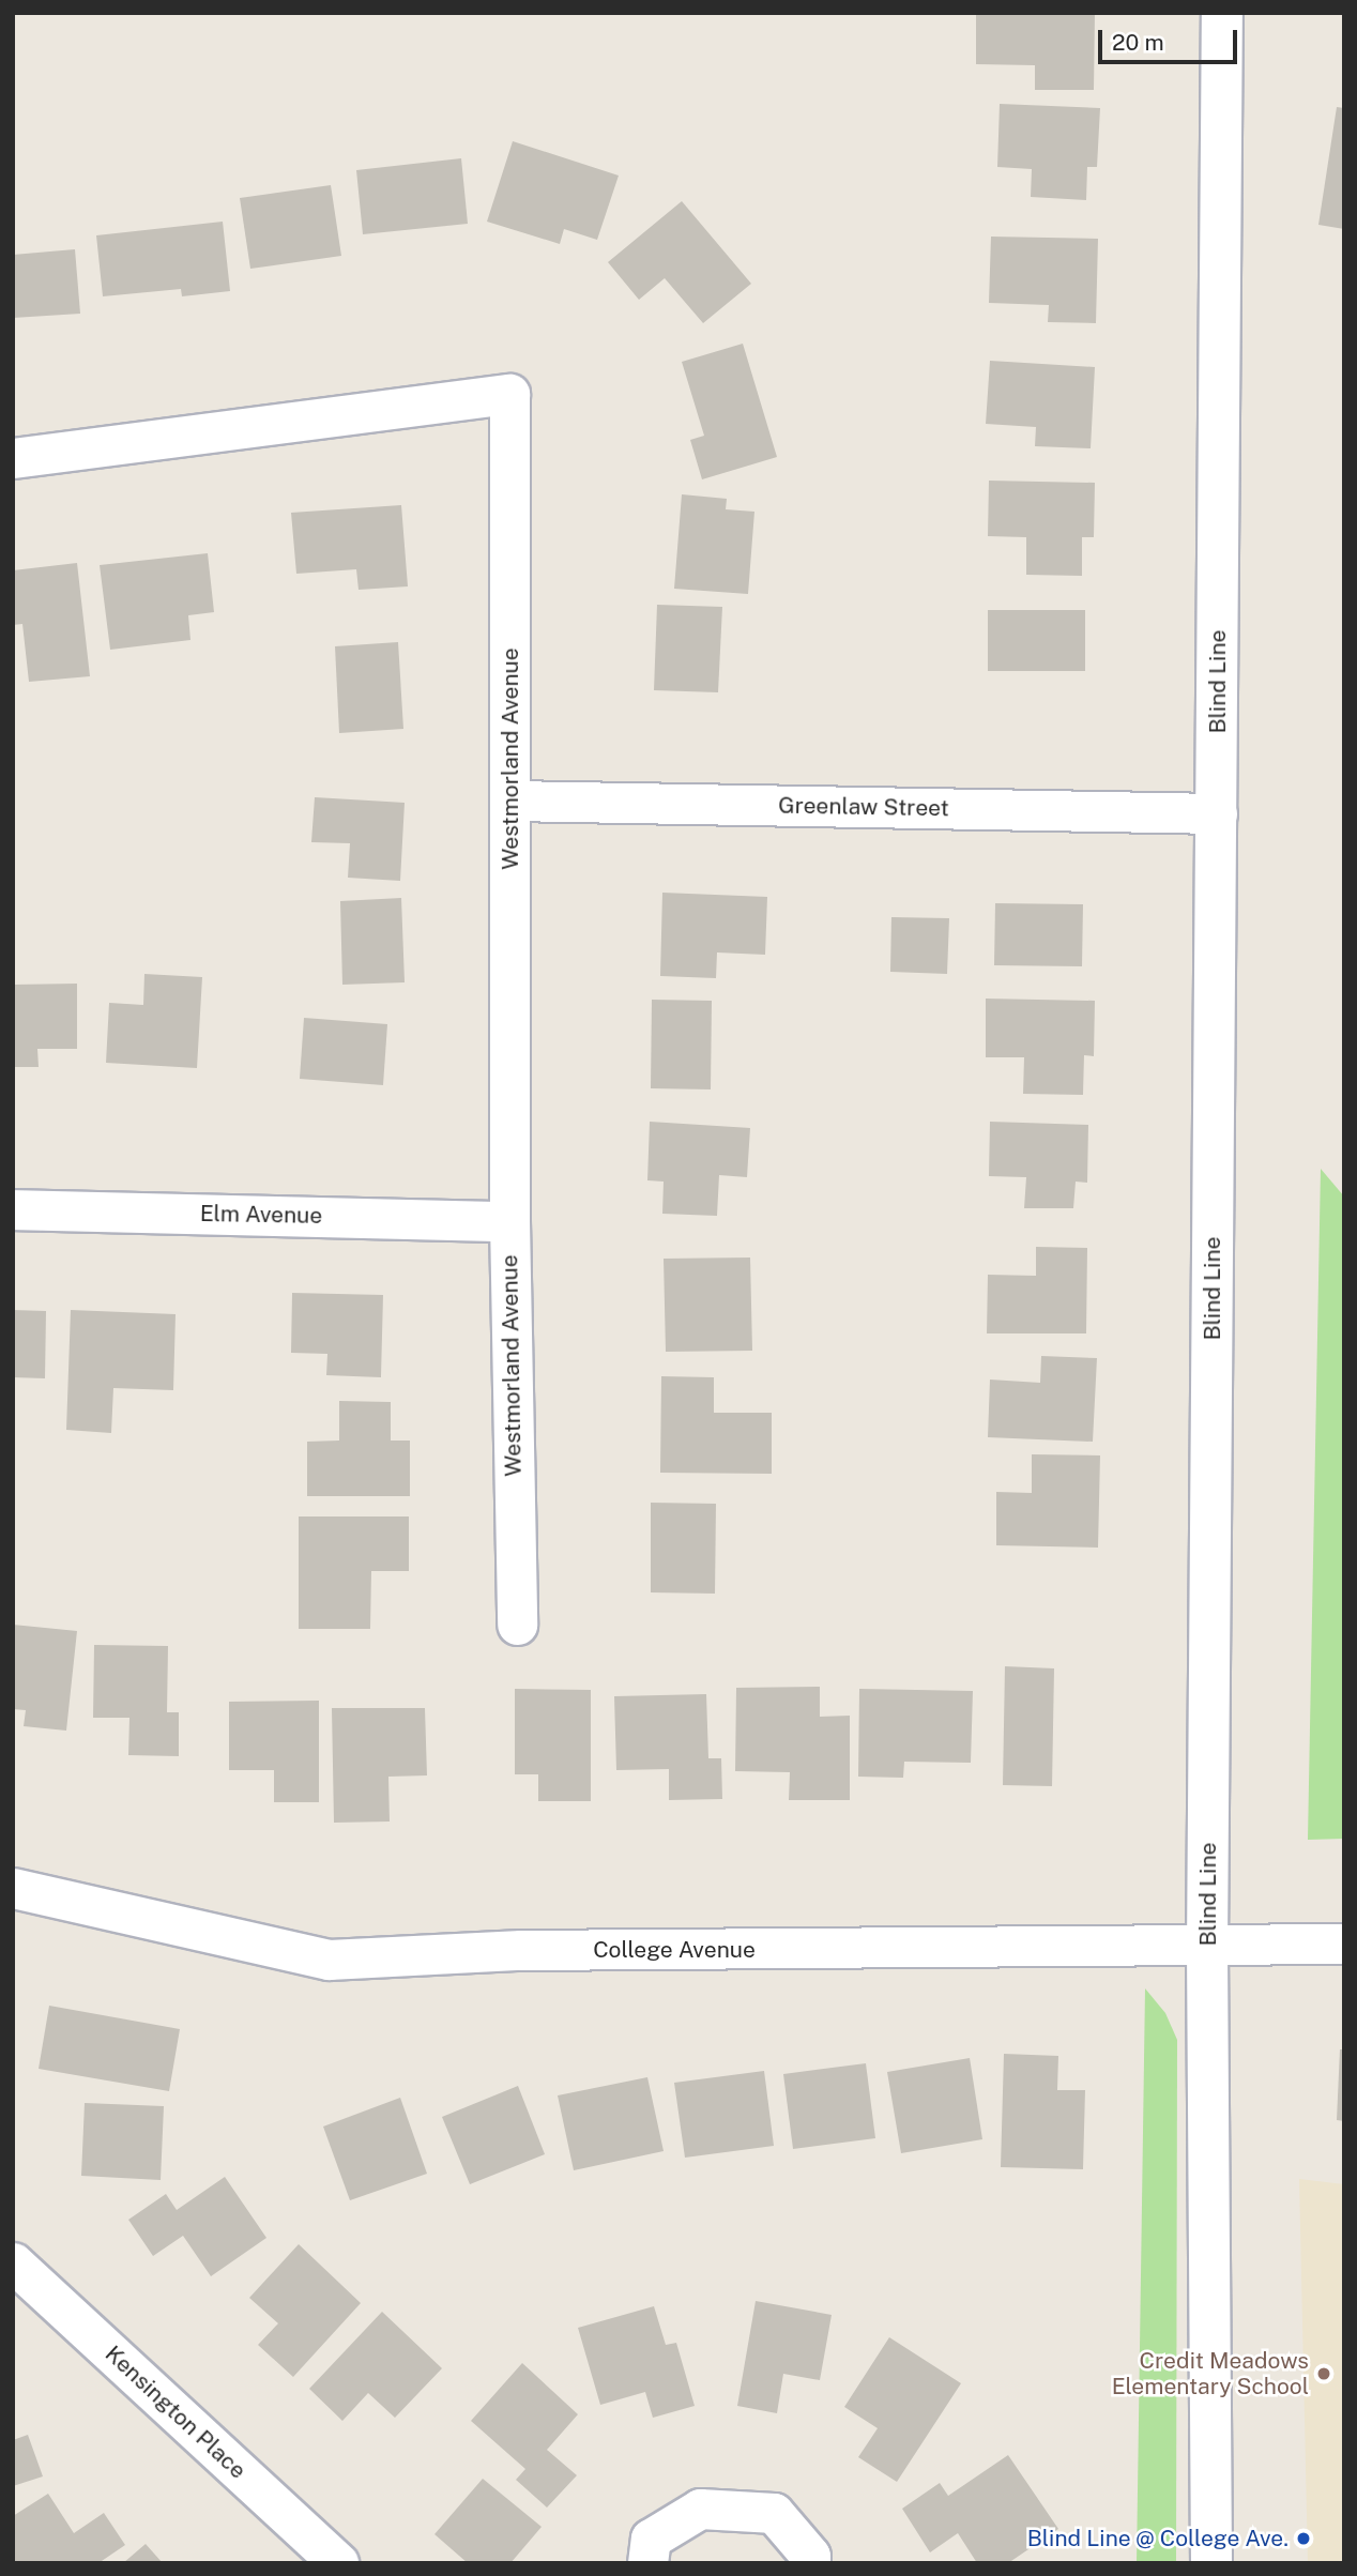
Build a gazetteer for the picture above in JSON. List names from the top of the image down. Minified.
{"streets":{"street":["Blind Line","Westmorland Avenue","Greenlaw Street","Elm Avenue","College Avenue","Kensington Place"]},"crossings":[["Blind Line","Greenlaw Street"],["Blind Line","College Avenue"],["Westmorland Avenue","Greenlaw Street"],["Westmorland Avenue","Elm Avenue"]],"places":["Credit Meadows Elementary School","Blind Line @ College Ave."],"scale_bar":"20 m"}
